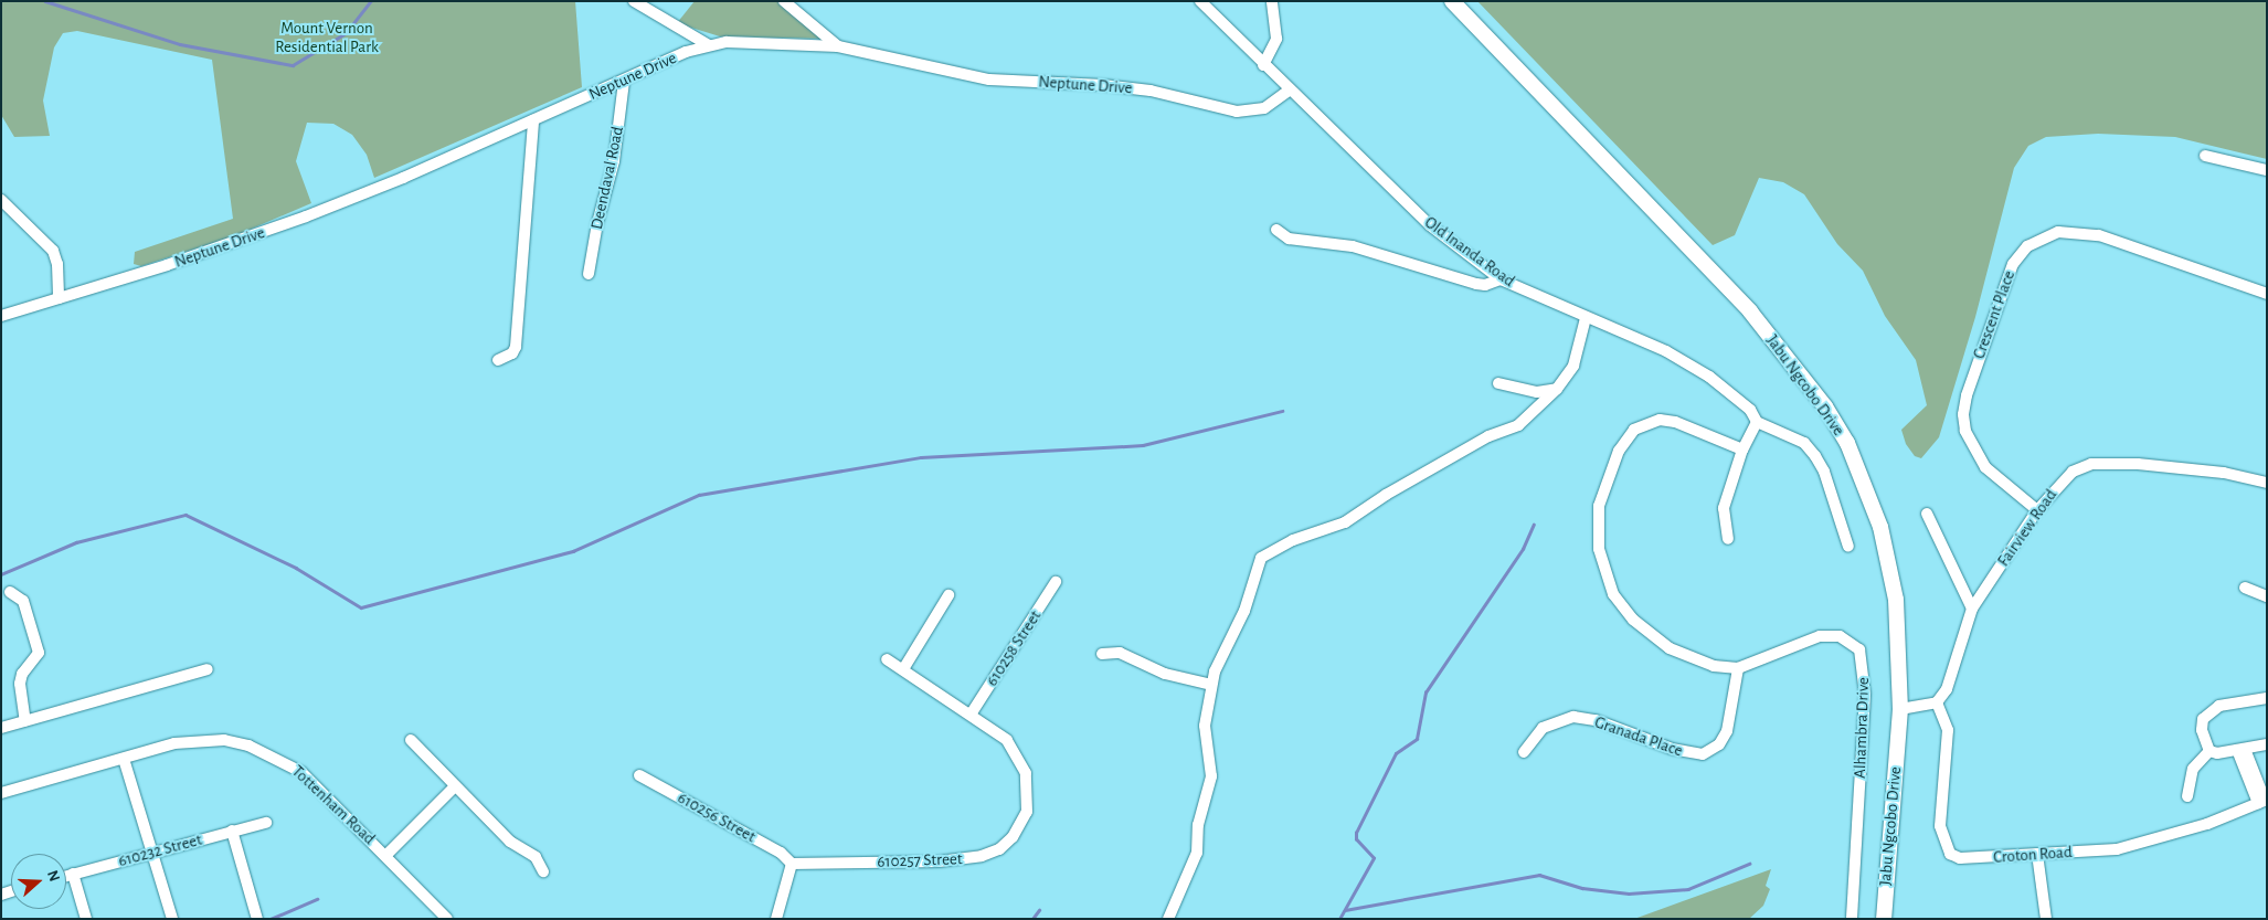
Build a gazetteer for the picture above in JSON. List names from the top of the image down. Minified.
{"streets":{"main road":["Jabu Ngcobo Drive"],"street":["Neptune Drive","Deendaval Road","Old Inanda Road","Crescent Place","Fairview Road","610258 Street","Alhambra Drive","Granada Place","Tottenham Road","610256 Street","610232 Street","Croton Road","610257 Street"]},"crossings":[["Neptune Drive","Deendaval Road"],["Neptune Drive","Old Inanda Road"],["Crescent Place","Fairview Road"],["Fairview Road","Croton Road"],["610258 Street","610257 Street"],["Alhambra Drive","Granada Place"],["610256 Street","610257 Street"]],"parks":["Mount Vernon Residential Park"],"north":"right"}
